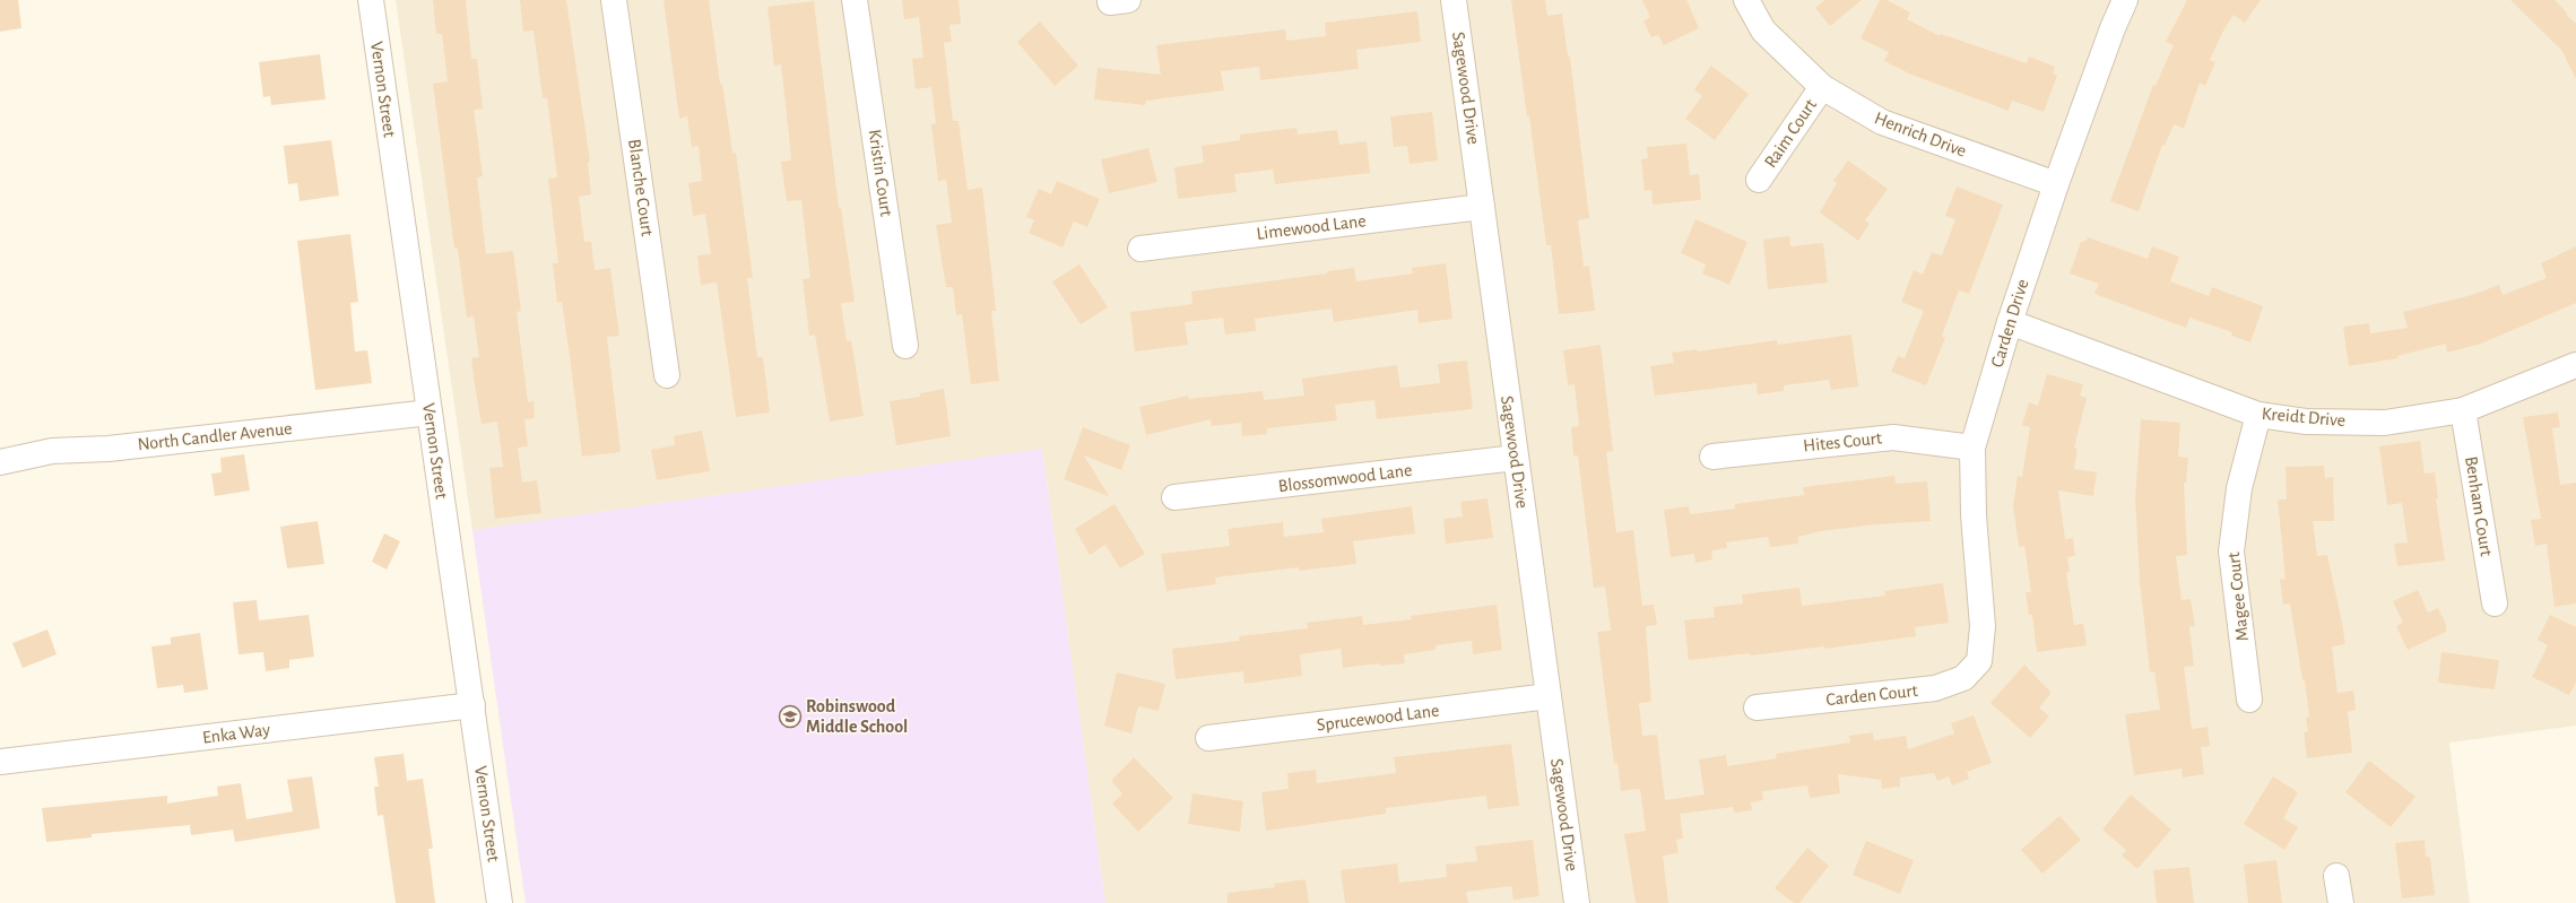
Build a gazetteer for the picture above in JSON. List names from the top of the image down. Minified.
{"streets":{"street":["Sagewood Drive","Vernon Street","Raim Court","Henrich Drive","Kristin Court","Blanche Court","Limewood Lane","Carden Drive","Kreidt Drive","North Candler Avenue","Hites Court","Blossomwood Lane","Benham Court","Magee Court","Carden Court","Sprucewood Lane","Enka Way"]},"crossings":[["Sagewood Drive","Limewood Lane"],["Sagewood Drive","Blossomwood Lane"],["Sagewood Drive","Sprucewood Lane"],["Vernon Street","North Candler Avenue"],["Vernon Street","Enka Way"],["Raim Court","Henrich Drive"],["Henrich Drive","Carden Drive"],["Carden Drive","Kreidt Drive"],["Carden Drive","Hites Court"],["Carden Drive","Carden Court"],["Kreidt Drive","Benham Court"],["Kreidt Drive","Magee Court"]],"places":{"school or university":["Robinswood Middle School"]}}
